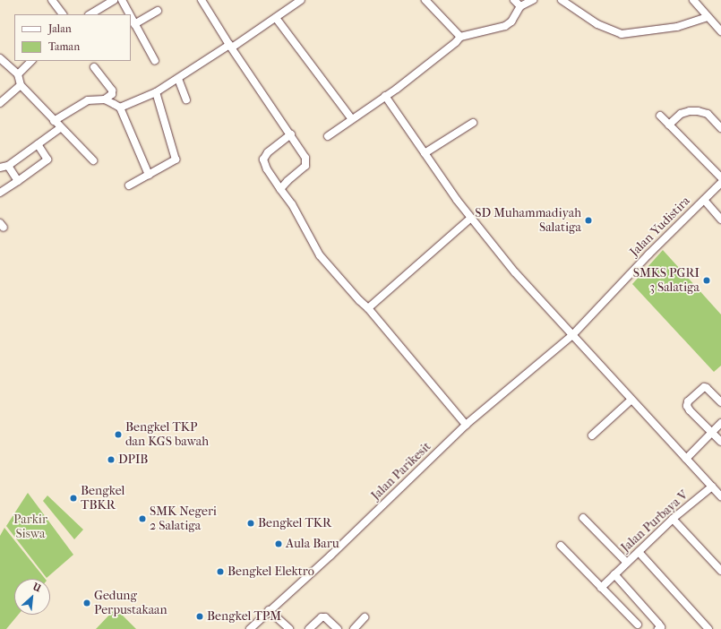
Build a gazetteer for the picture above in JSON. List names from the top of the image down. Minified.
{"streets":{"street":["Jalan Yudistira","Jalan Parikesit","Jalan Purbaya V"]},"crossings":[["Jalan Yudistira","Jalan Parikesit"]],"parks":["Parkir Siswa"],"places":["SD Muhammadiyah Salatiga","SMKS PGRI 3 Salatiga","Bengkel TKP dan KGS bawah","DPIB","Bengkel TBKR","SMK Negeri 2 Salatiga","Bengkel TKR","Aula Baru","Bengkel Elektro","Gedung Perpustakaan","Bengkel TPM"],"legend":["Jalan","Taman"],"north":"top right"}
